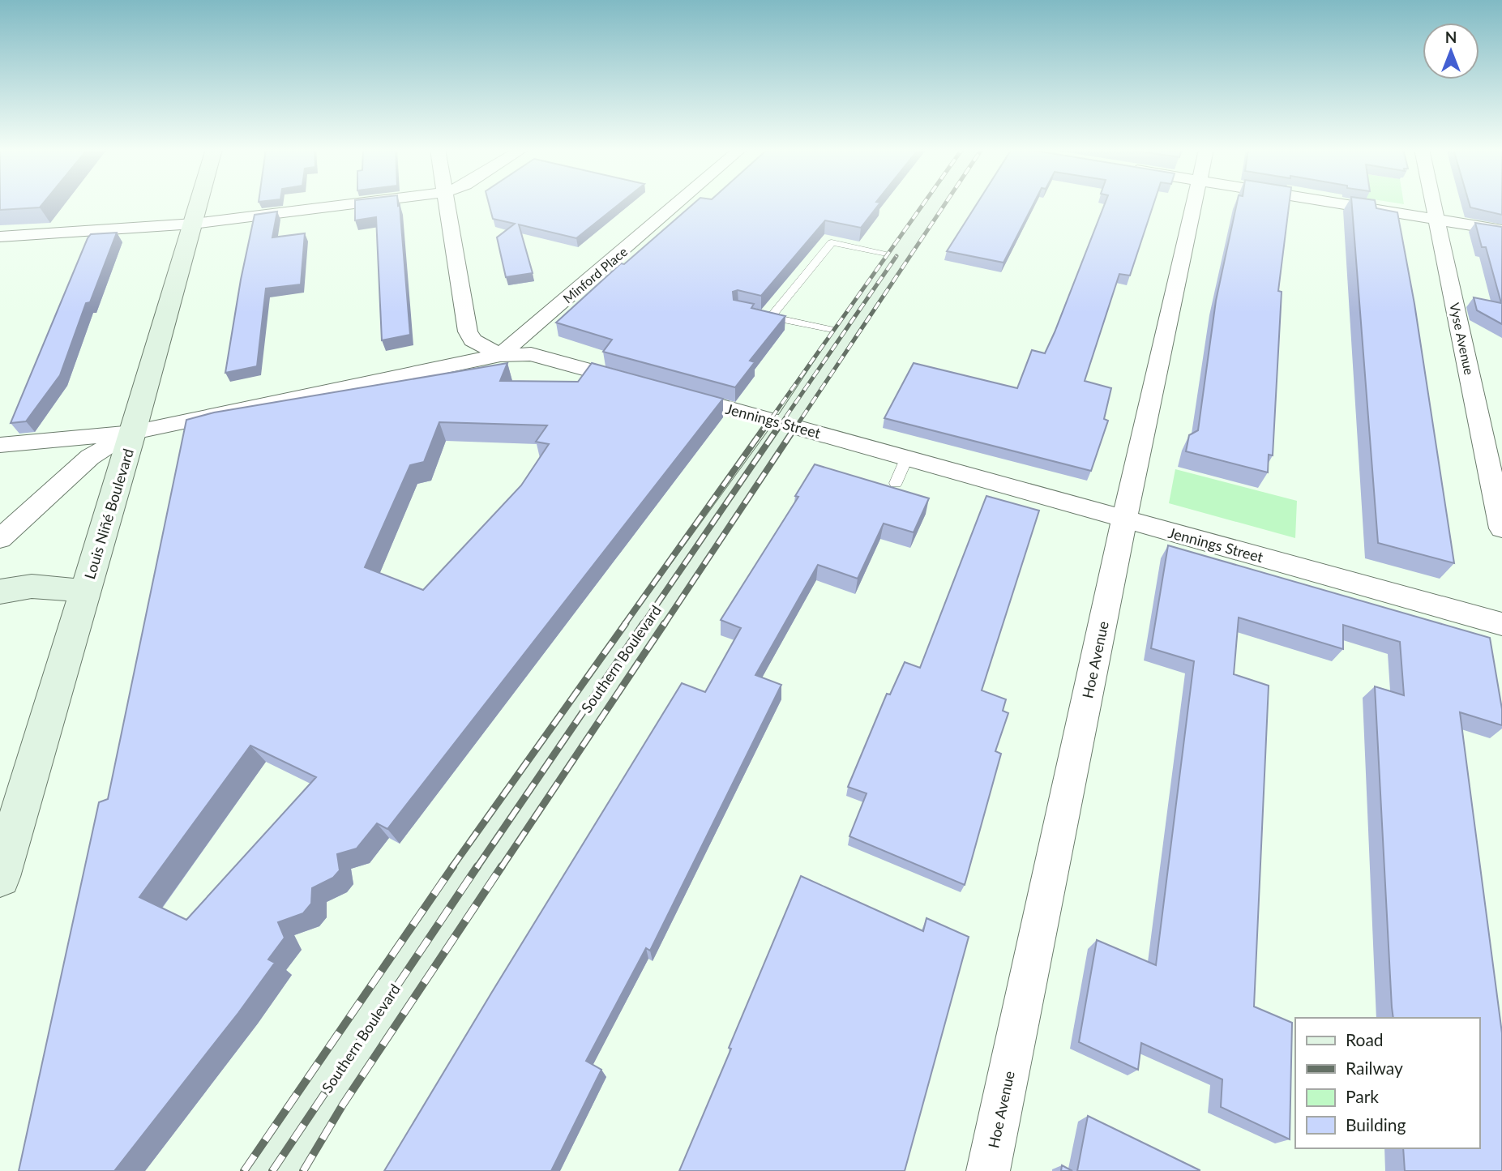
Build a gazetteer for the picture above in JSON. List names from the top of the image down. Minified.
{"streets":{"main road":["Louis Niñé Boulevard","Southern Boulevard"],"street":["Minford Place","Vyse Avenue","Jennings Street","Hoe Avenue"]},"crossings":[["Jennings Street","Southern Boulevard"],["Jennings Street","Hoe Avenue"]],"legend":["Road","Railway","Park","Building"],"north":"top"}
